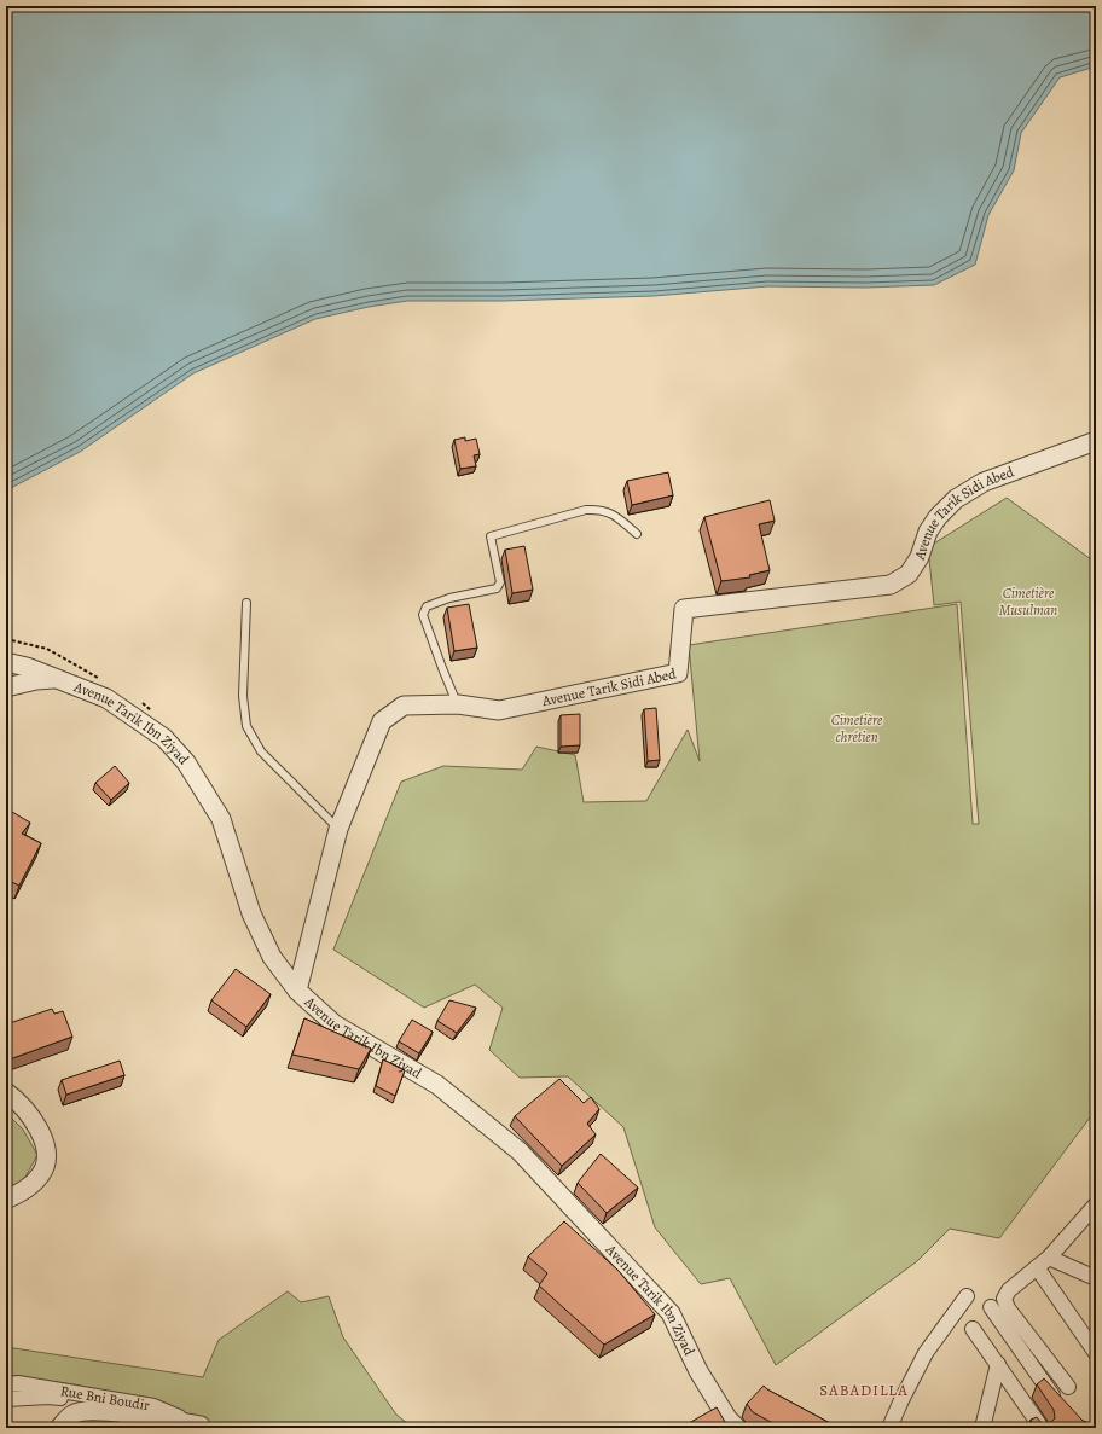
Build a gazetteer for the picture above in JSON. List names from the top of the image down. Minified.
{"streets":{"street":["Avenue Tarik Sidi Abed","Avenue Tarik Ibn Ziyad","Rue Bni Boudir"]},"crossings":[["Avenue Tarik Sidi Abed","Avenue Tarik Ibn Ziyad"]],"districts":["SABADILLA"],"parks":["Cimetière Musulman","Cimetière chrétien"]}
